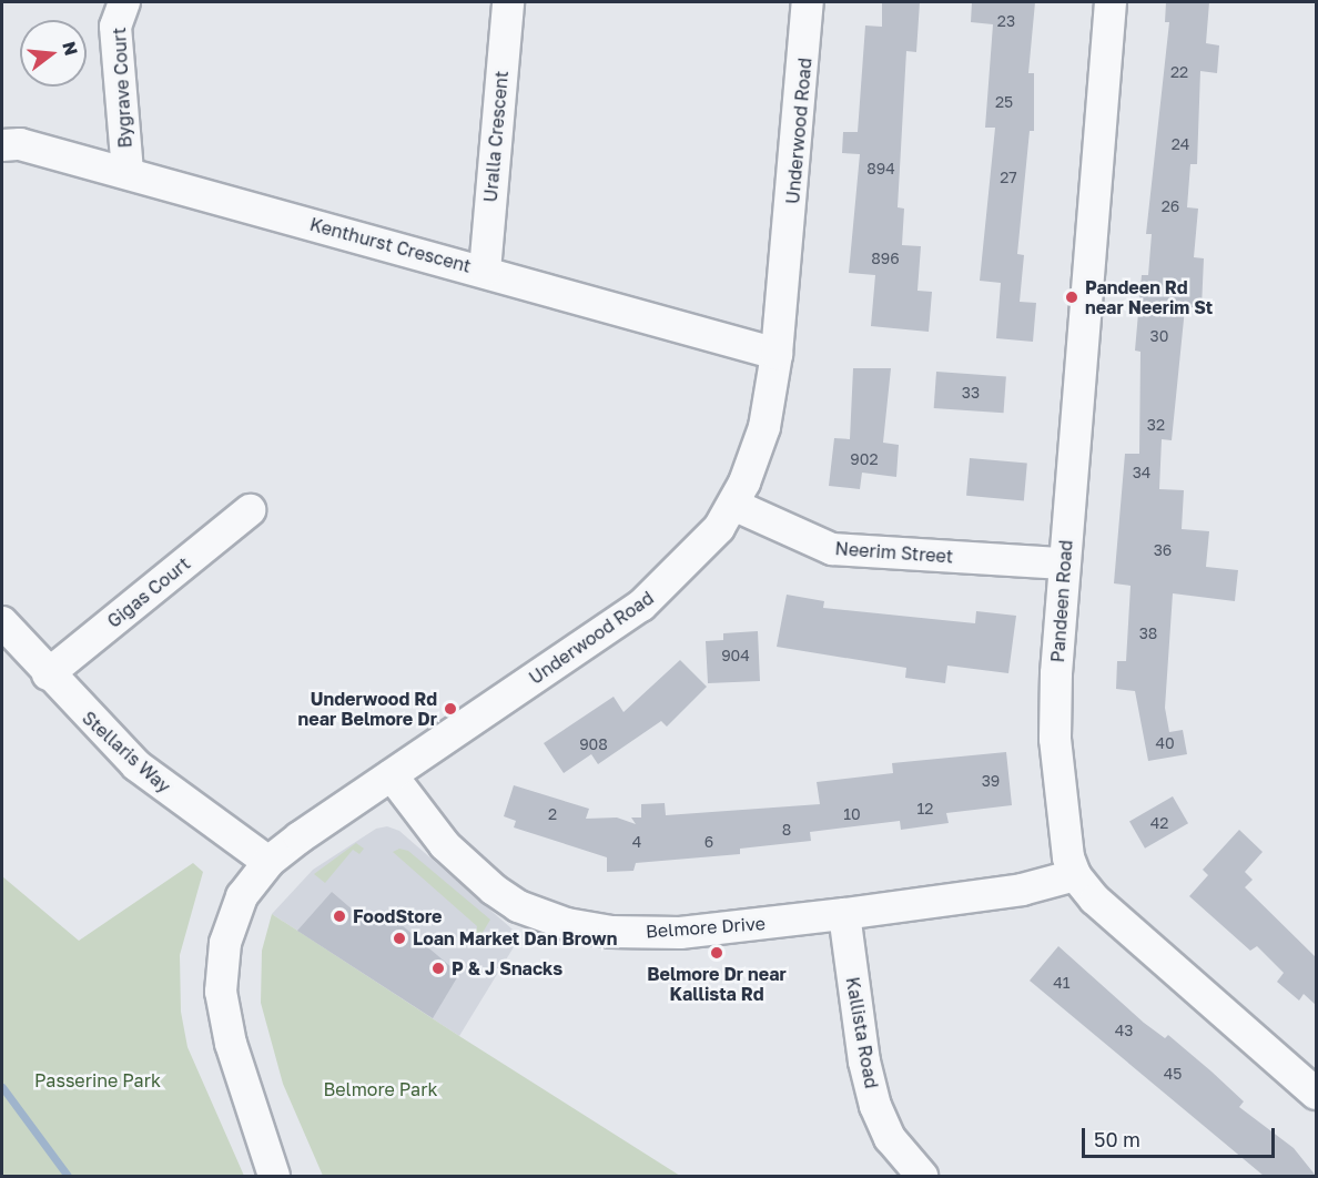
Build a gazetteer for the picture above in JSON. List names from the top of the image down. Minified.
{"streets":{"street":["Bygrave Court","Underwood Road","Uralla Crescent","Kenthurst Crescent","Neerim Street","Gigas Court","Pandeen Road","Stellaris Way","Belmore Drive","Kallista Road"]},"crossings":[["Bygrave Court","Kenthurst Crescent"],["Underwood Road","Kenthurst Crescent"],["Underwood Road","Neerim Street"],["Underwood Road","Stellaris Way"],["Underwood Road","Belmore Drive"],["Uralla Crescent","Kenthurst Crescent"],["Neerim Street","Pandeen Road"],["Gigas Court","Stellaris Way"],["Pandeen Road","Belmore Drive"],["Belmore Drive","Kallista Road"]],"parks":["Passerine Park","Belmore Park"],"places":["Pandeen Rd near Neerim St","Underwood Rd near Belmore Dr","FoodStore","Loan Market Dan Brown","Belmore Dr near Kallista Rd","P & J Snacks"],"house_numbers":["23","22","25","24","894","27","26","896","30","33","32","902","34","36","38","904","40","908","39","12","2","10","42","8","4","6","41","43","45"],"scale_bar":"50 m","north":"right"}
